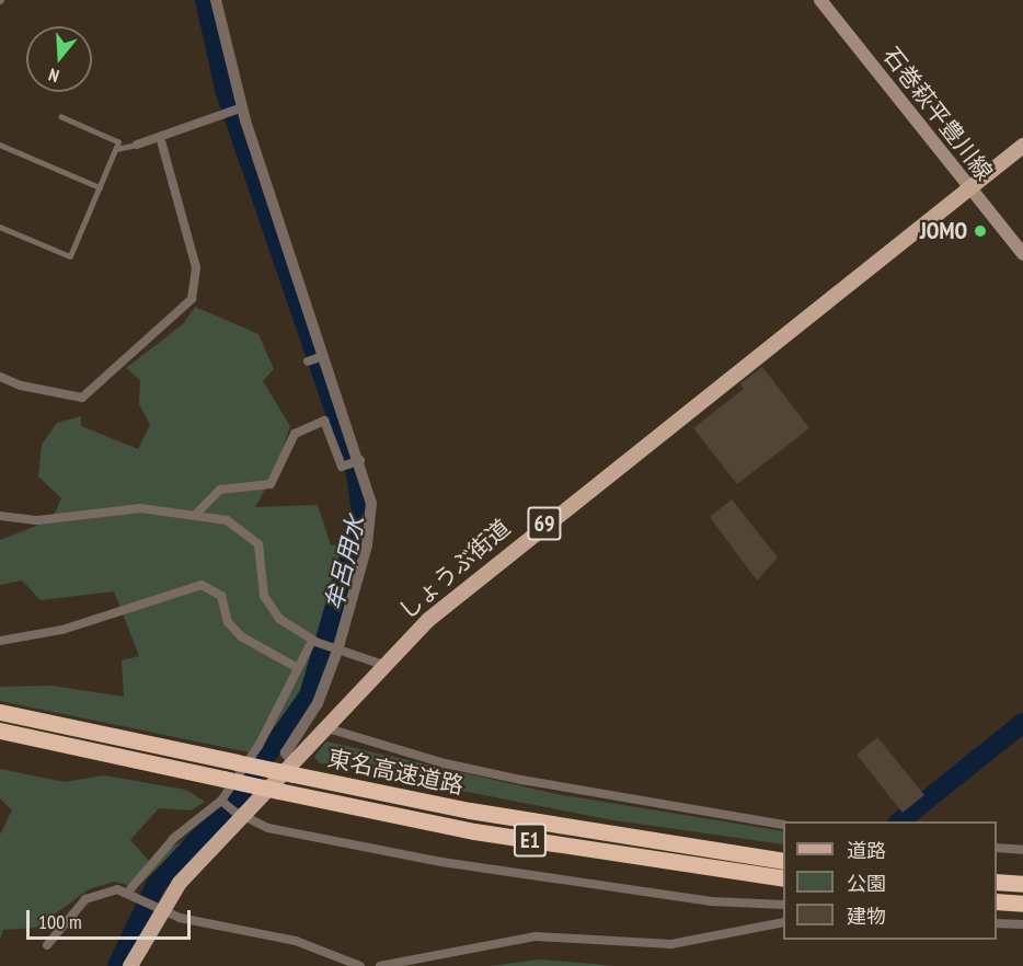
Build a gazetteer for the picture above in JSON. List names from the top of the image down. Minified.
{"streets":{"highway":["東名高速道路","E1"],"main road":["石巻萩平豊川線","69","しょうぶ街道"]},"crossings":[["石巻萩平豊川線","しょうぶ街道"],["しょうぶ街道","東名高速道路"]],"water":["牟呂用水"],"places":["JOMO"],"legend":["道路","公園","建物"],"scale_bar":"100 m","north":"bottom"}
